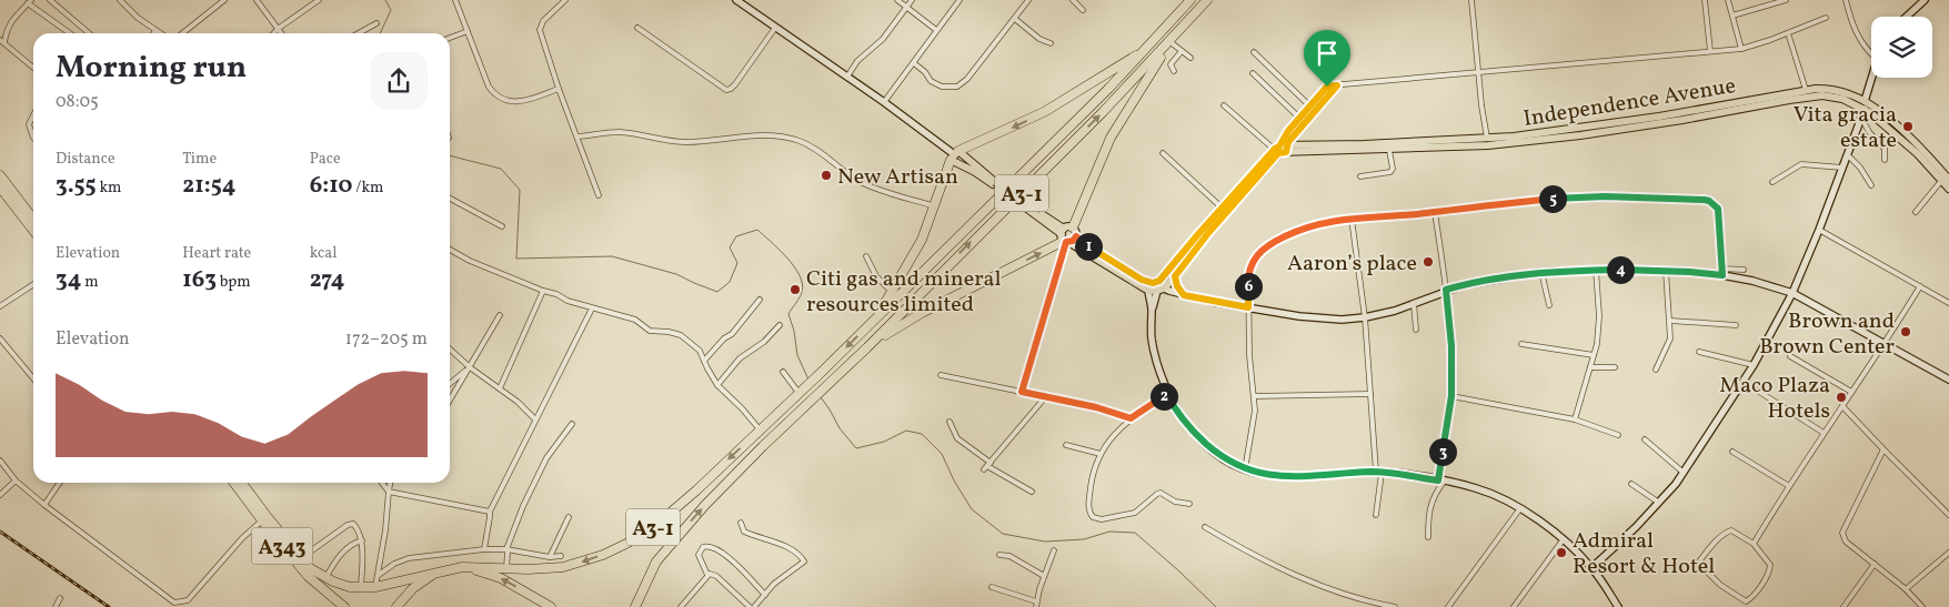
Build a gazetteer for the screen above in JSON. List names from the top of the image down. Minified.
{"streets":{"highway":["A3-1","A343"],"main road":["Independence Avenue"]},"crossings":[["A3-1","A343"]],"places":["Vita gracia estate","New Artisan","Aaron’s place","Citi gas and mineral resources limited","Brown and Brown Center","Maco Plaza Hotels","Admiral Resort & Hotel"],"page":{"heading":["Morning run","08:05"],"stats":[["Distance","3.55 km"],["Time","21:54"],["Pace","6:10 /km"],["Elevation","34 m"],["Heart rate","163 bpm"],["kcal","274"]],"pins":["5","1","4","6","2","3"],"chart":["Elevation","172–205 m"]}}
